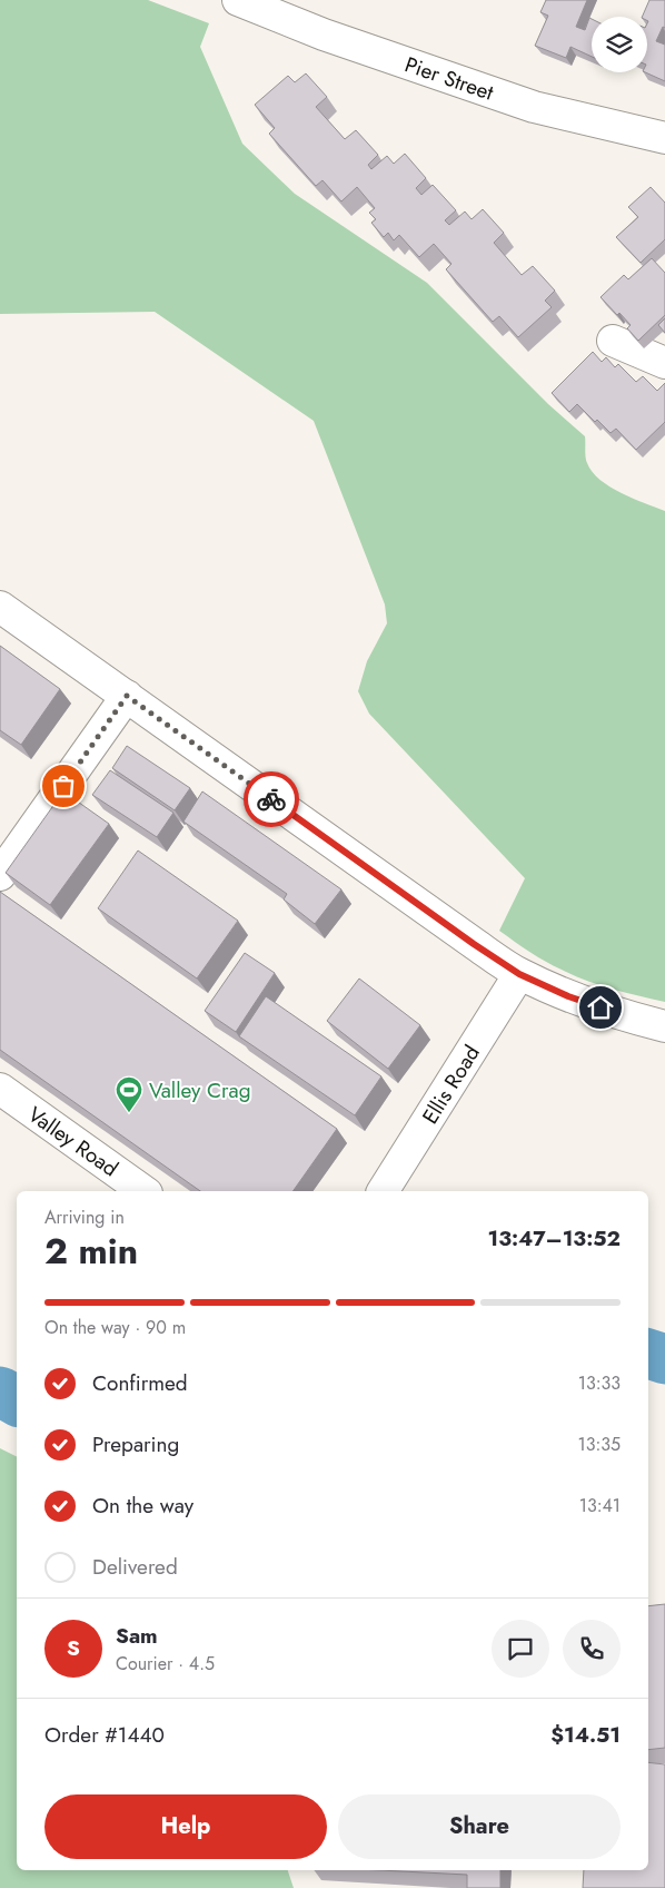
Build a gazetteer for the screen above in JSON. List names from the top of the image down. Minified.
{"streets":{"street":["Pier Street","Ellis Road","Valley Road"]},"places":{"sports":["Valley Crag"]},"page":{"heading":["2 min","Arriving in","13:47–13:52"],"panel":["Sam","Courier · 4.5","Order #1440","$14.51"],"bar":"On the way · 90 m","list":[["Confirmed","13:33"],["Preparing","13:35"],["On the way","13:41"],"Delivered"],"round":"S","buttons":["Help","Share"]}}
